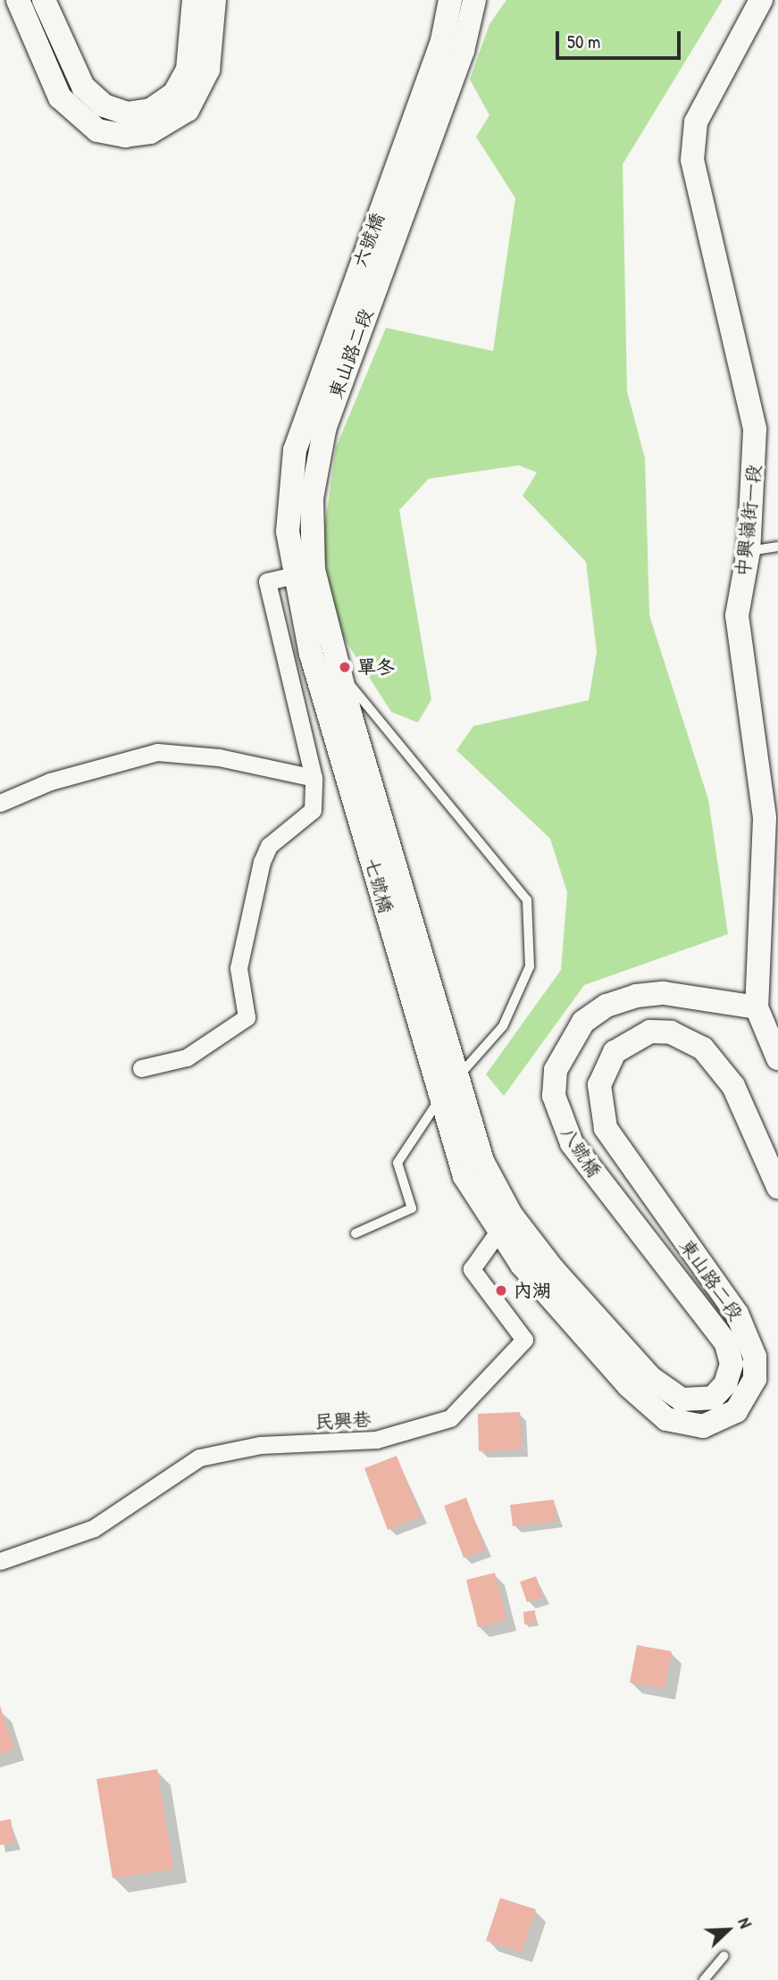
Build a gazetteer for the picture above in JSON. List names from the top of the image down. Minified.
{"streets":{"main road":["六號橋","東山路二段","中興嶺街一段","七號橋","八號橋"],"street":["民興巷"]},"crossings":[["六號橋","東山路二段"],["東山路二段","七號橋"],["東山路二段","八號橋"],["東山路二段","民興巷"],["中興嶺街一段","八號橋"]],"places":["單冬","內湖"],"scale_bar":"50 m","north":"top right"}
